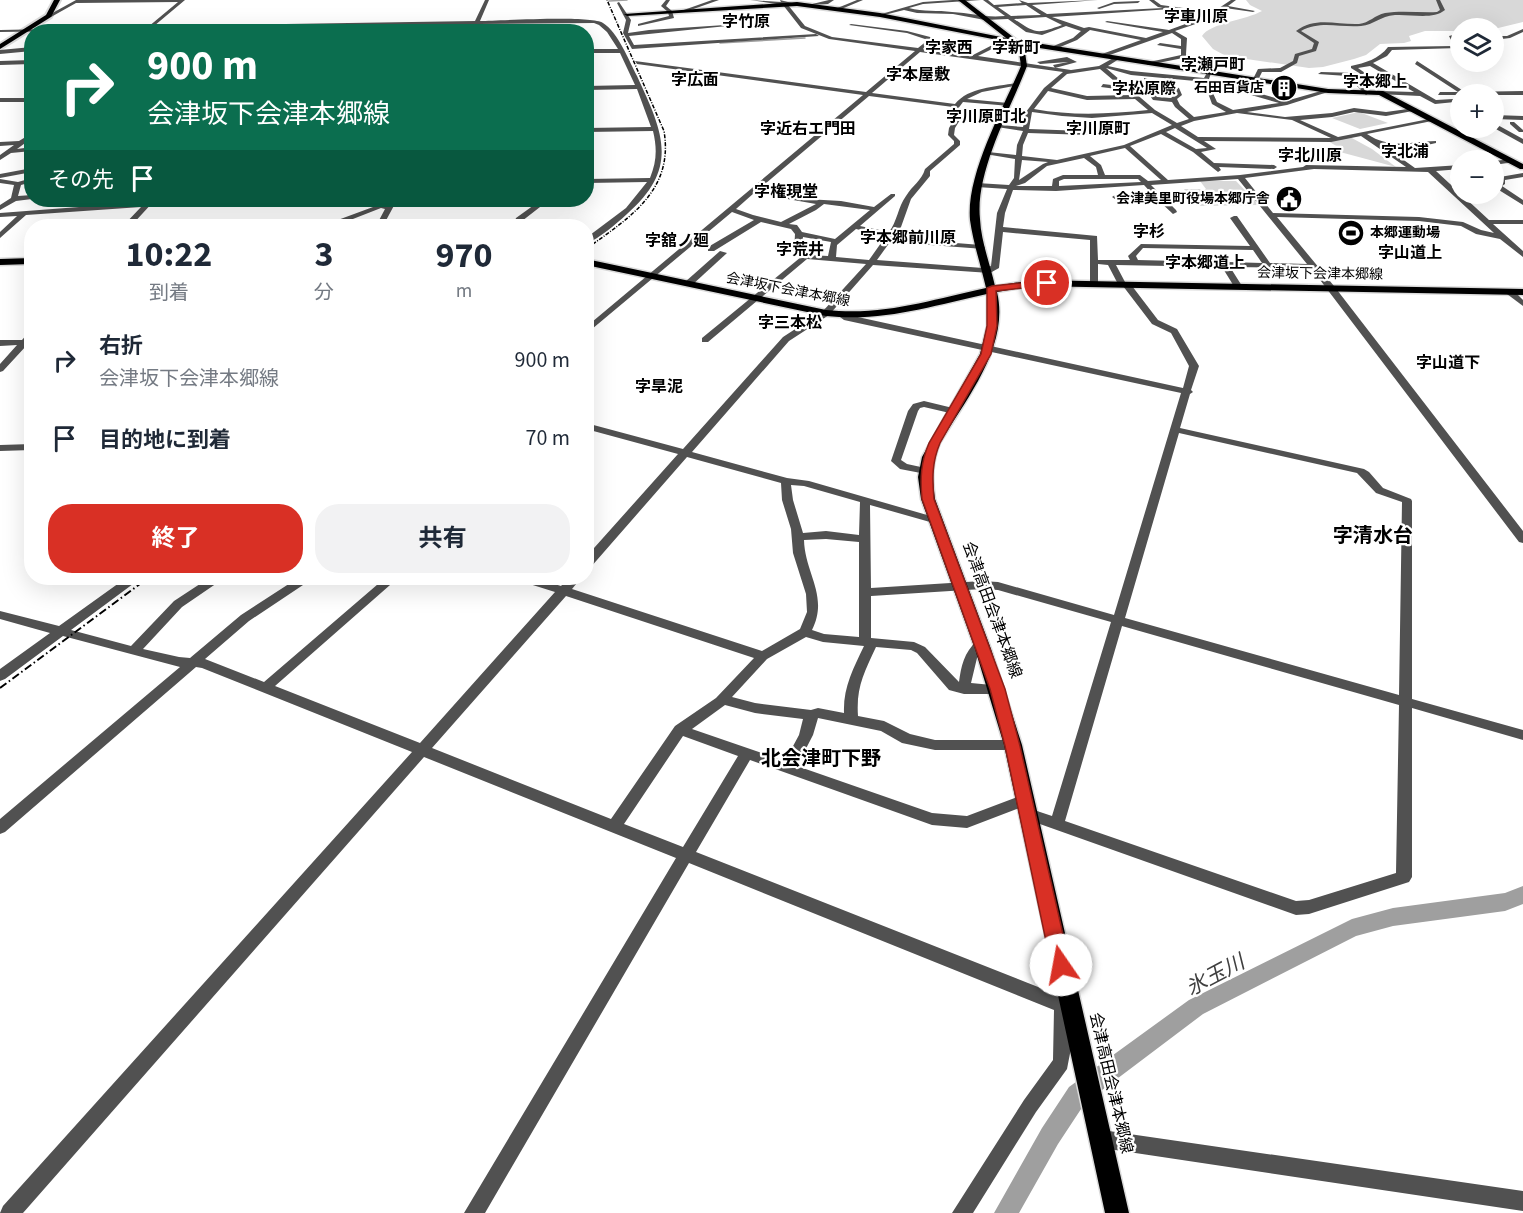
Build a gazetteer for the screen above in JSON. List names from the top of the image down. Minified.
{"streets":{"main road":["会津坂下会津本郷線","会津高田会津本郷線"]},"crossings":[["会津坂下会津本郷線","会津高田会津本郷線"]],"districts":["字車川原","字竹原","字家西","字新町","字瀬戸町","字本屋敷","字広面","字本郷上","字松原際","字川原町北","字近右エ門田","字川原町","字北浦","字北川原","字権現堂","字杉","字本郷前川原","字舘ノ廻","字荒井","字山道上","字本郷道上","字三本松","字山道下","字旱泥","字清水台","北会津町下野"],"water":["氷玉川"],"places":{"building":["石田百貨店"],"public building":["会津美里町役場本郷庁舎"],"sports":["本郷運動場"]},"page":{"map_buttons":["+","−"],"turn":["900 m","会津坂下会津本郷線"],"then":"その先","eta":["10:22","到着","3","分","970","m"],"list":[{"name":"右折","note":"会津坂下会津本郷線","value":"900 m"},{"name":"目的地に到着","value":"70 m"}],"buttons":["終了","共有"]}}
